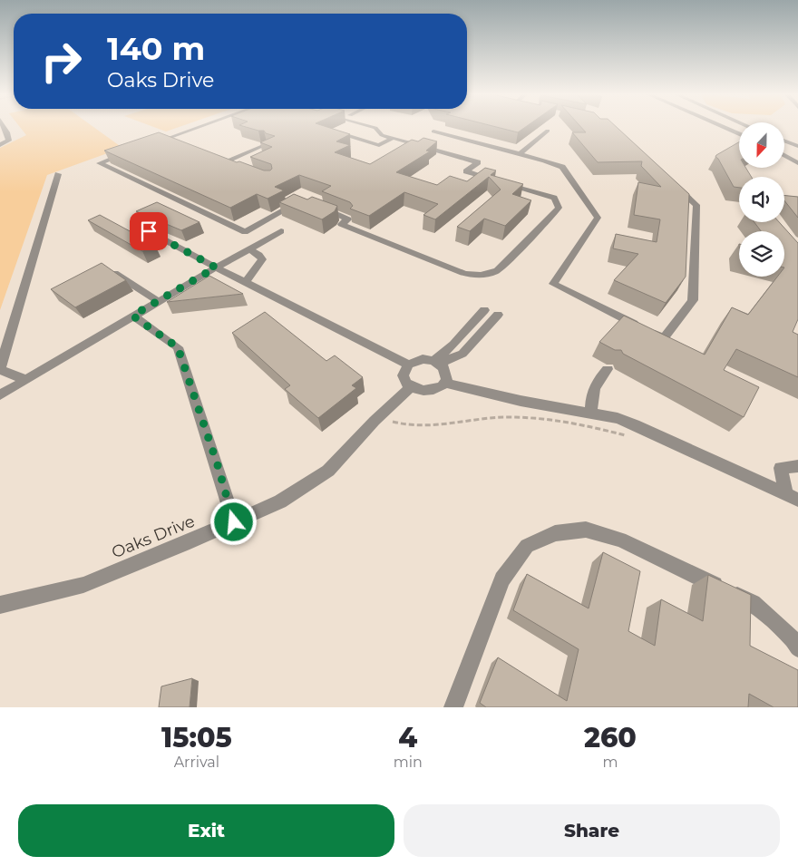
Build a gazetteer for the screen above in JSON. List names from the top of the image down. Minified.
{"streets":{"street":["Oaks Drive"]},"north":"bottom","page":{"turn":["140 m","Oaks Drive"],"eta":["15:05","Arrival","4","min","260","m"],"buttons":["Exit","Share"]}}
